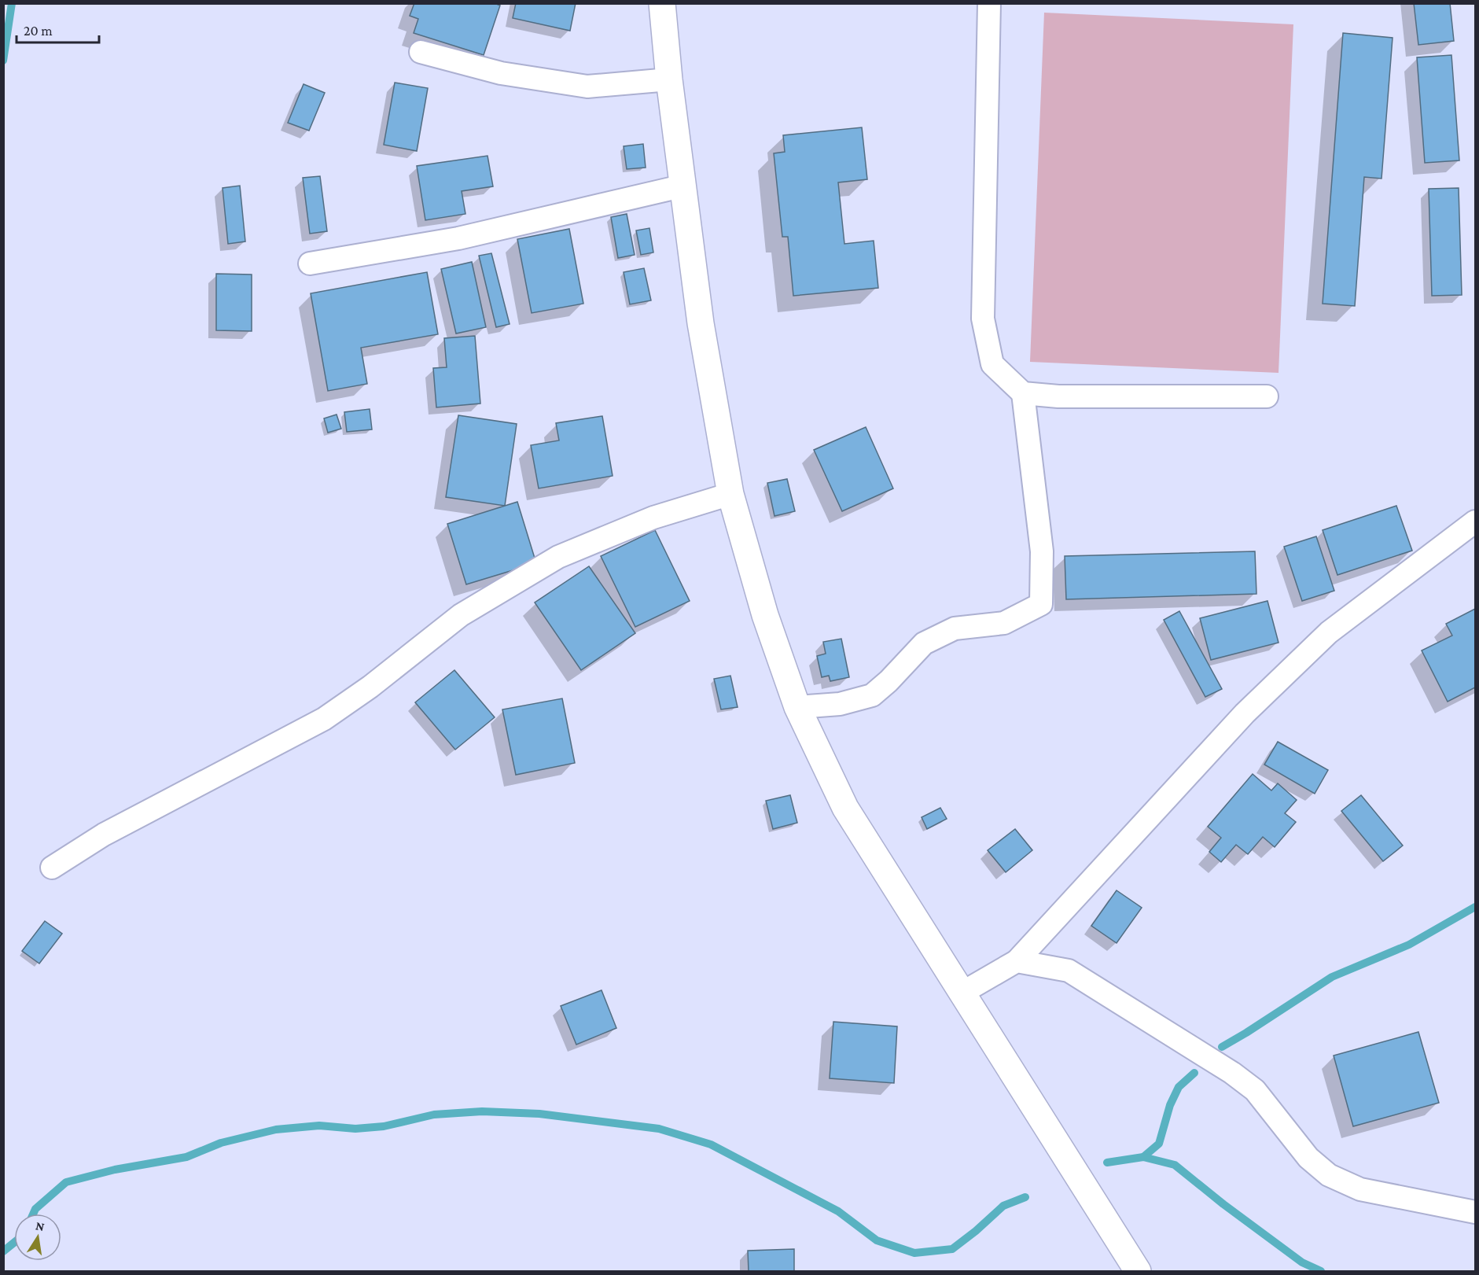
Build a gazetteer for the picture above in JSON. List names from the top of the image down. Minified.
{"scale_bar":"20 m","north":"top"}
